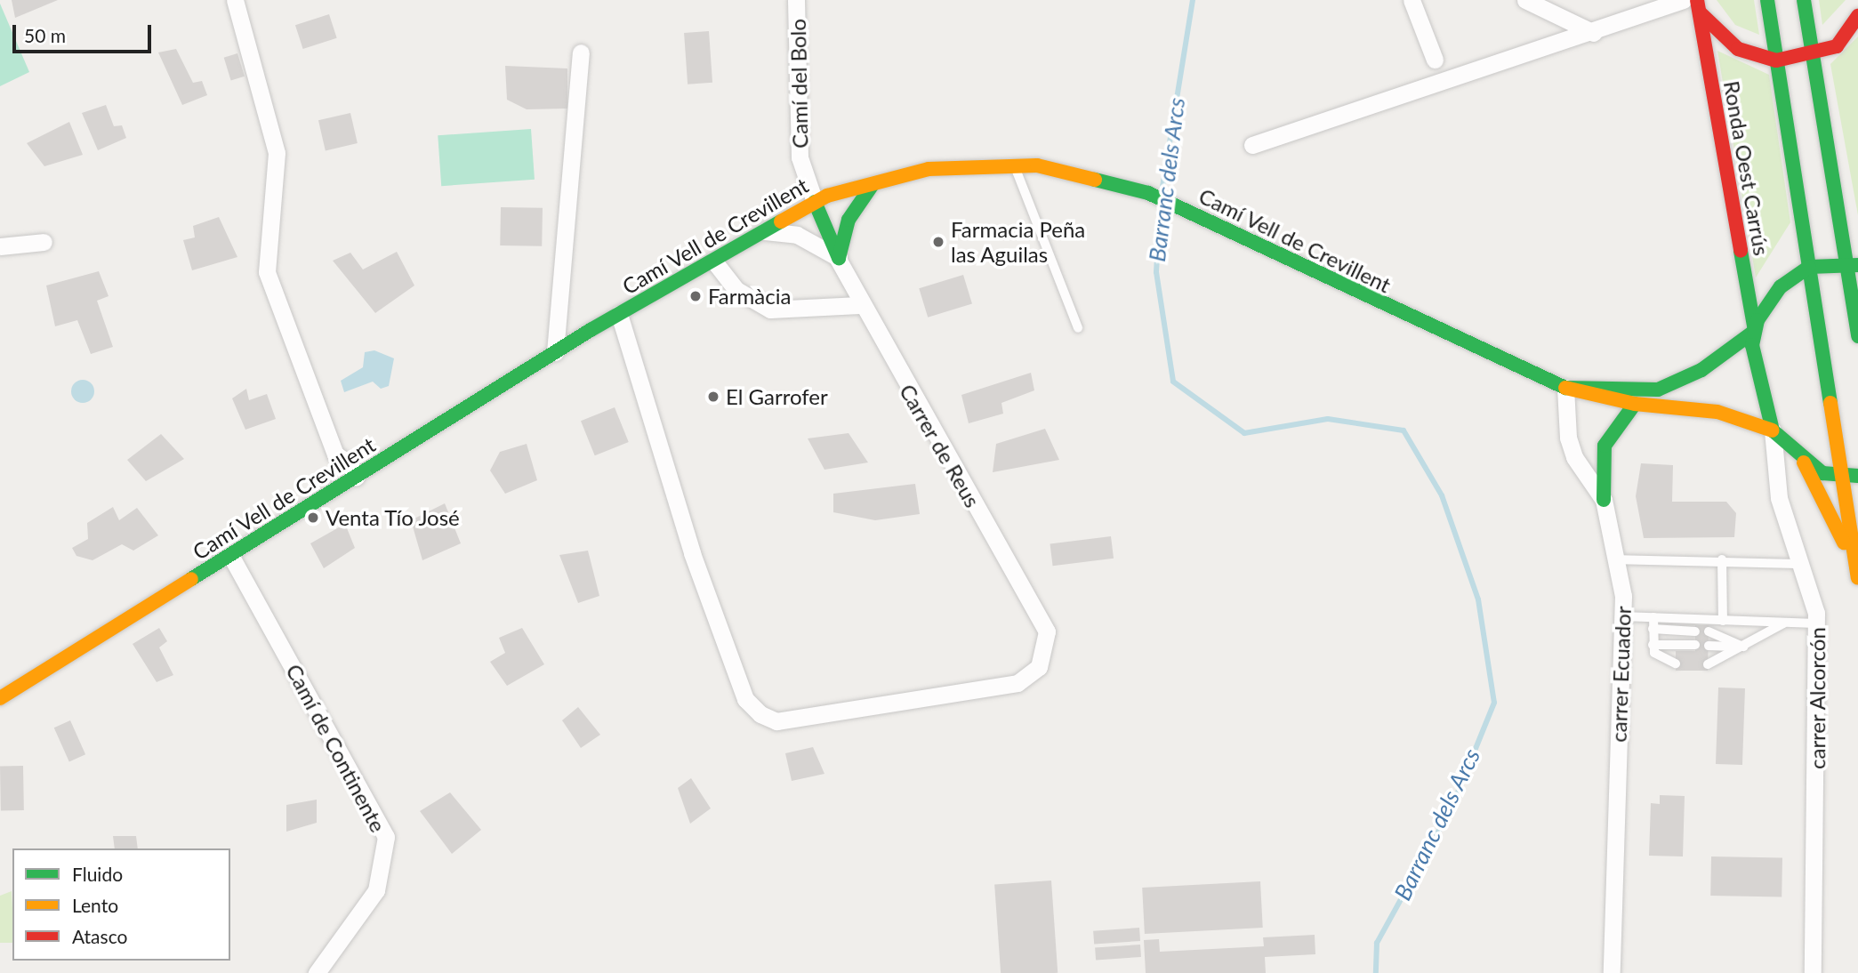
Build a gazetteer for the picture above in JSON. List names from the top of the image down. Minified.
{"streets":{"main road":["Ronda Oest Carrús","Camí Vell de Crevillent"],"street":["Camí del Bolo","Carrer de Reus","carrer Ecuador","carrer Alcorcón","Camí de Continente"]},"crossings":[["Camí del Bolo","Camí Vell de Crevillent"],["Camí del Bolo","Carrer de Reus"],["Ronda Oest Carrús","Camí Vell de Crevillent"],["Ronda Oest Carrús","carrer Alcorcón"],["Camí Vell de Crevillent","Carrer de Reus"],["Camí Vell de Crevillent","carrer Ecuador"],["Camí Vell de Crevillent","Camí de Continente"]],"water":["Barranc dels Arcs"],"places":["Farmacia Peña las Aguilas","Farmàcia","El Garrofer","Venta Tío José"],"legend":["Fluido","Lento","Atasco"],"scale_bar":"50 m"}
